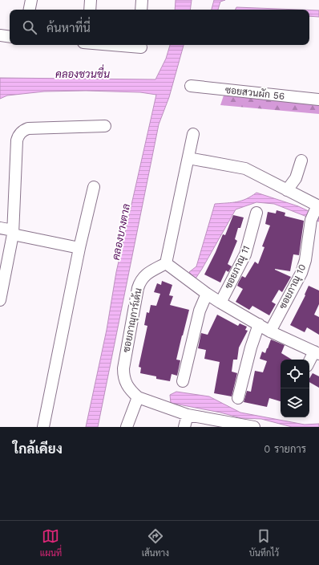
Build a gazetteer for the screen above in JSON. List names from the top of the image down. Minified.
{"streets":{"street":["ซอยสวนผัก 56","ซอยภาณุ 11","ซอยภาณุ 10","ซอยภาณุการ์เด้น"]},"water":["คลองชวนชื่น","คลองบางตาล"],"page":{"search":"ค้นหาที่นี่","heading":["ใกล้เคียง","0 รายการ"],"nav":["แผนที่","เส้นทาง","บันทึกไว้"]}}
